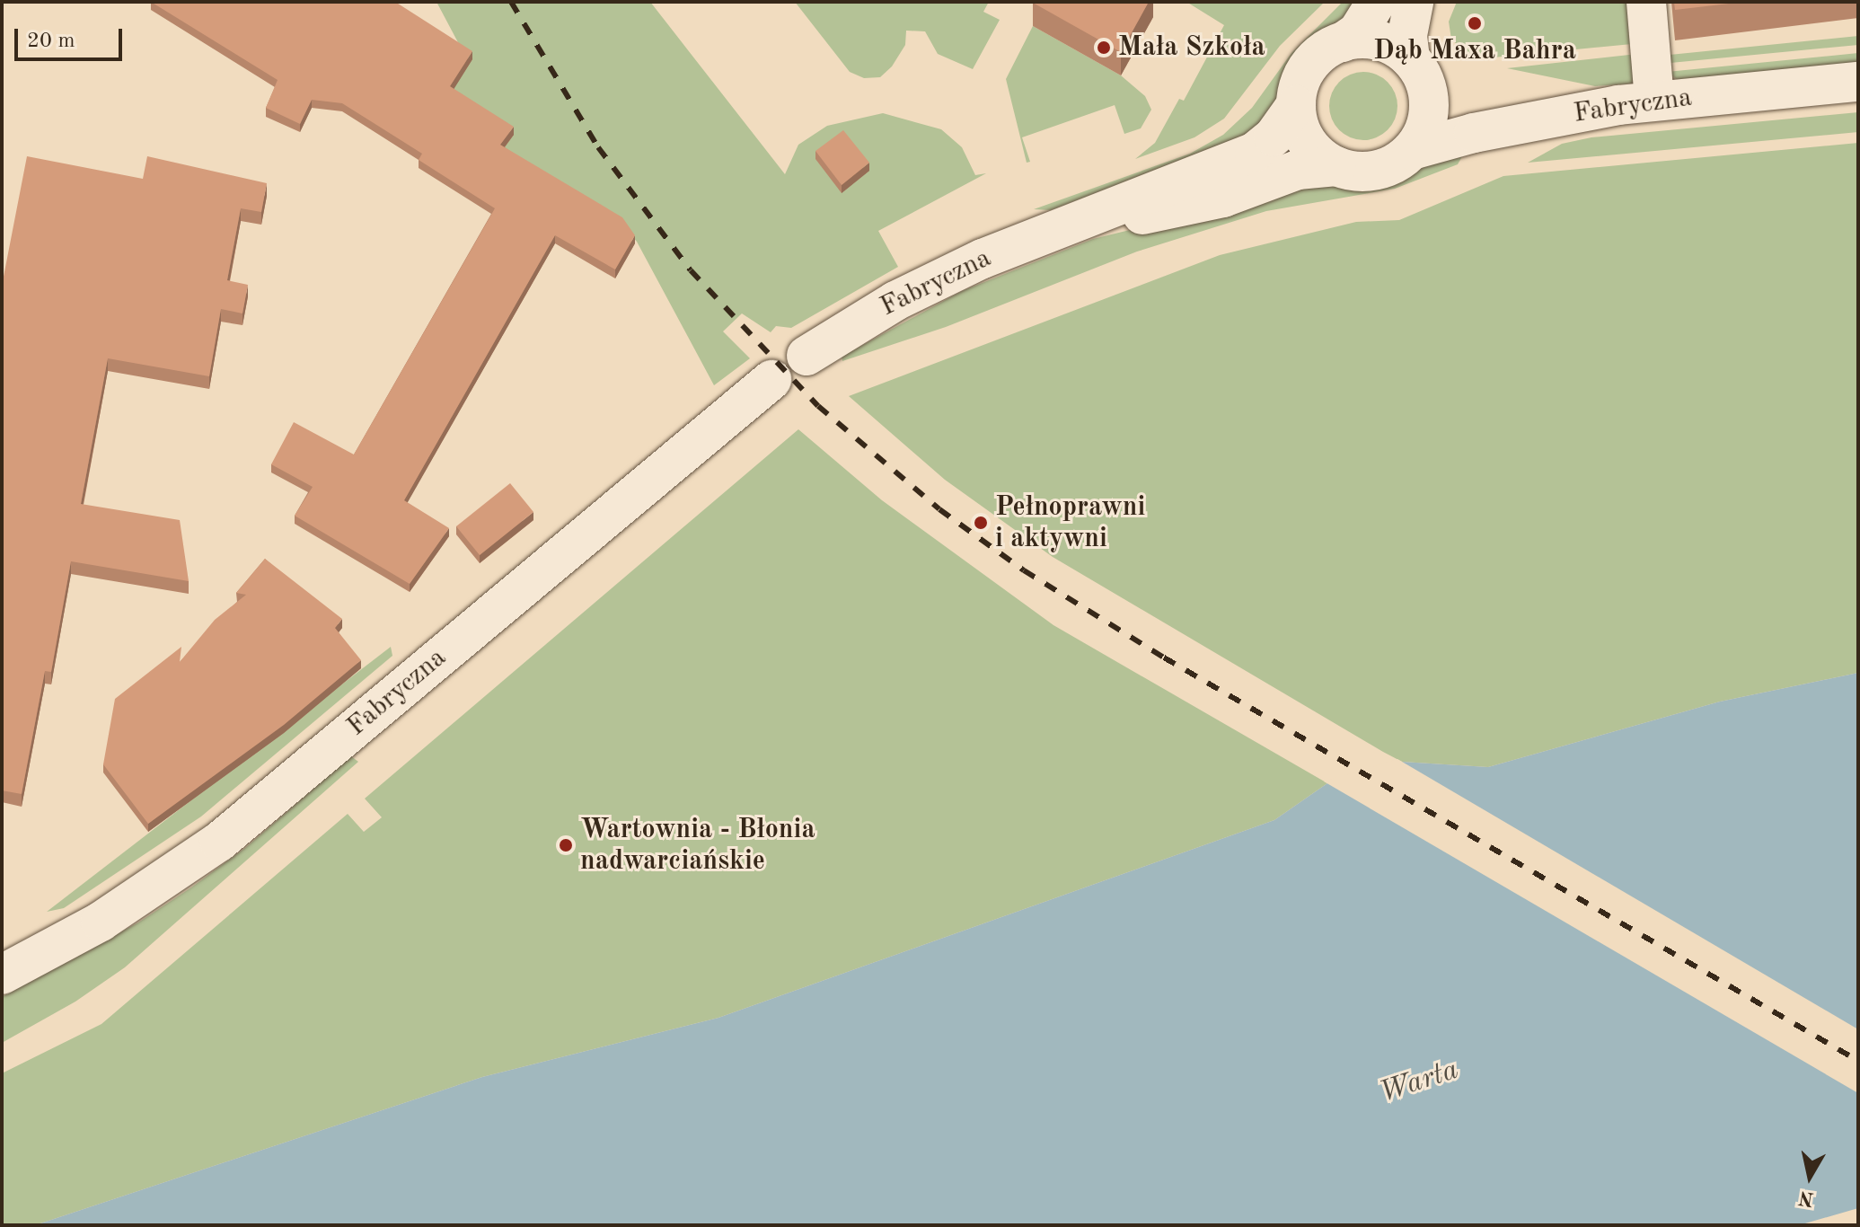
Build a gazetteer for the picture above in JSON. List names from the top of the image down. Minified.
{"streets":{"street":["Fabryczna"]},"water":["Warta"],"places":["Dąb Maxa Bahra","Mała Szkoła","Pełnoprawni i aktywni","Wartownia - Błonia nadwarciańskie"],"scale_bar":"20 m","north":"bottom"}
